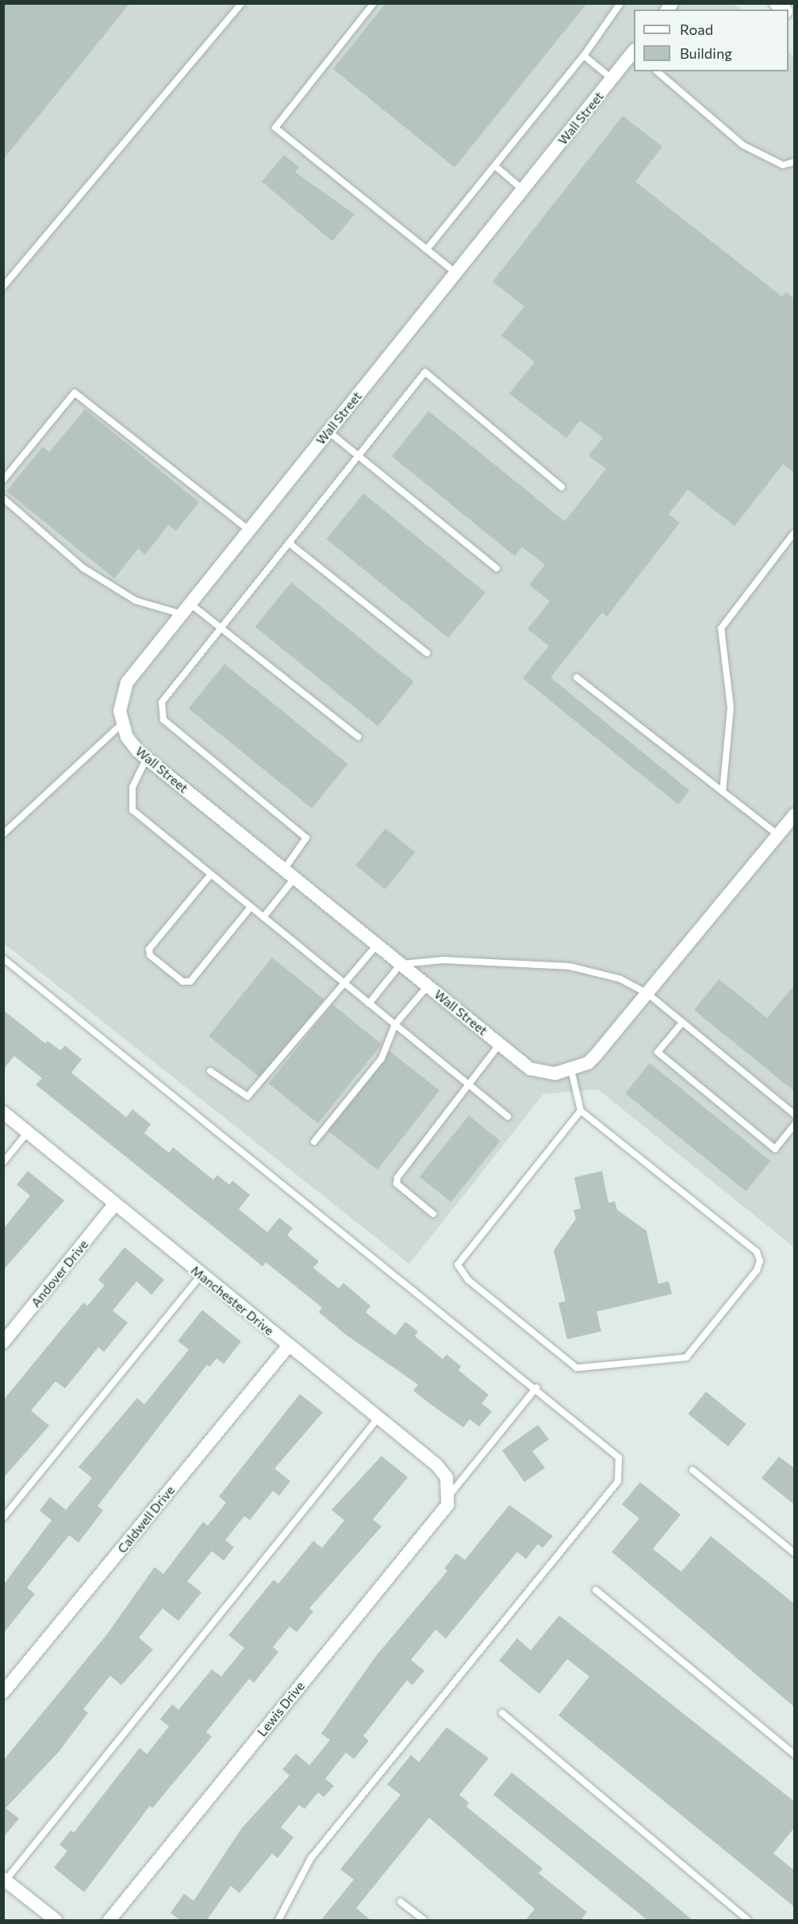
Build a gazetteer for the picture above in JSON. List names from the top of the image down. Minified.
{"streets":{"street":["Wall Street","Andover Drive","Manchester Drive","Caldwell Drive","Lewis Drive"]},"crossings":[["Andover Drive","Manchester Drive"],["Manchester Drive","Caldwell Drive"],["Manchester Drive","Lewis Drive"]],"legend":["Road","Building"]}
